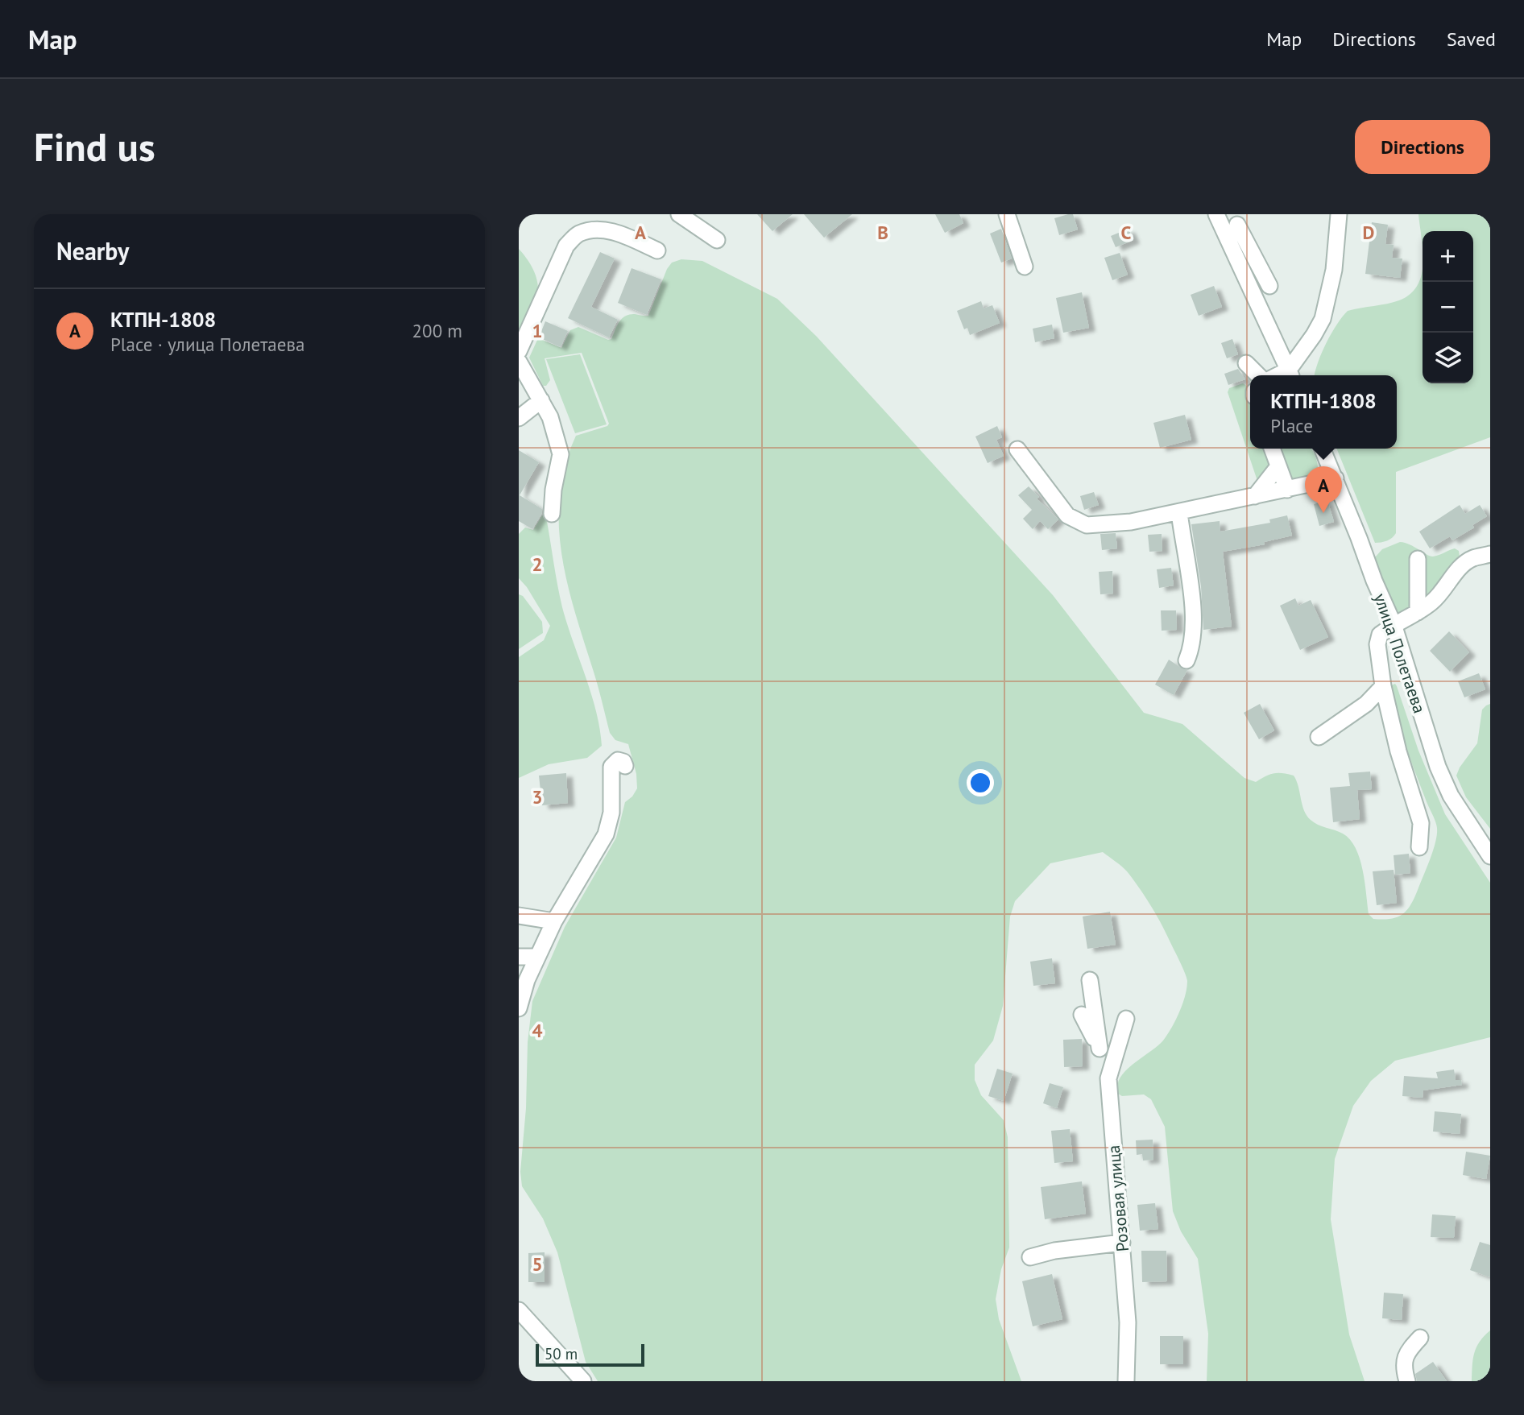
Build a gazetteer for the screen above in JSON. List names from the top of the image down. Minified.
{"streets":{"street":["улица Полетаева","Розовая улица"]},"scale_bar":"50 m","page":{"header":"Map","nav":["Map","Directions","Saved"],"buttons":"Directions","title":"Find us","heading":"Nearby","map_buttons":["+","−"],"list":[{"mark":"A","name":"КТПН-1808","note":"Place · улица Полетаева","value":"200 m"}],"popup":["КТПН-1808","Place"],"pins":"A","scale":"50 m"},"grid":{"columns":["A","B","C","D"],"rows":["1","2","3","4","5"]}}
